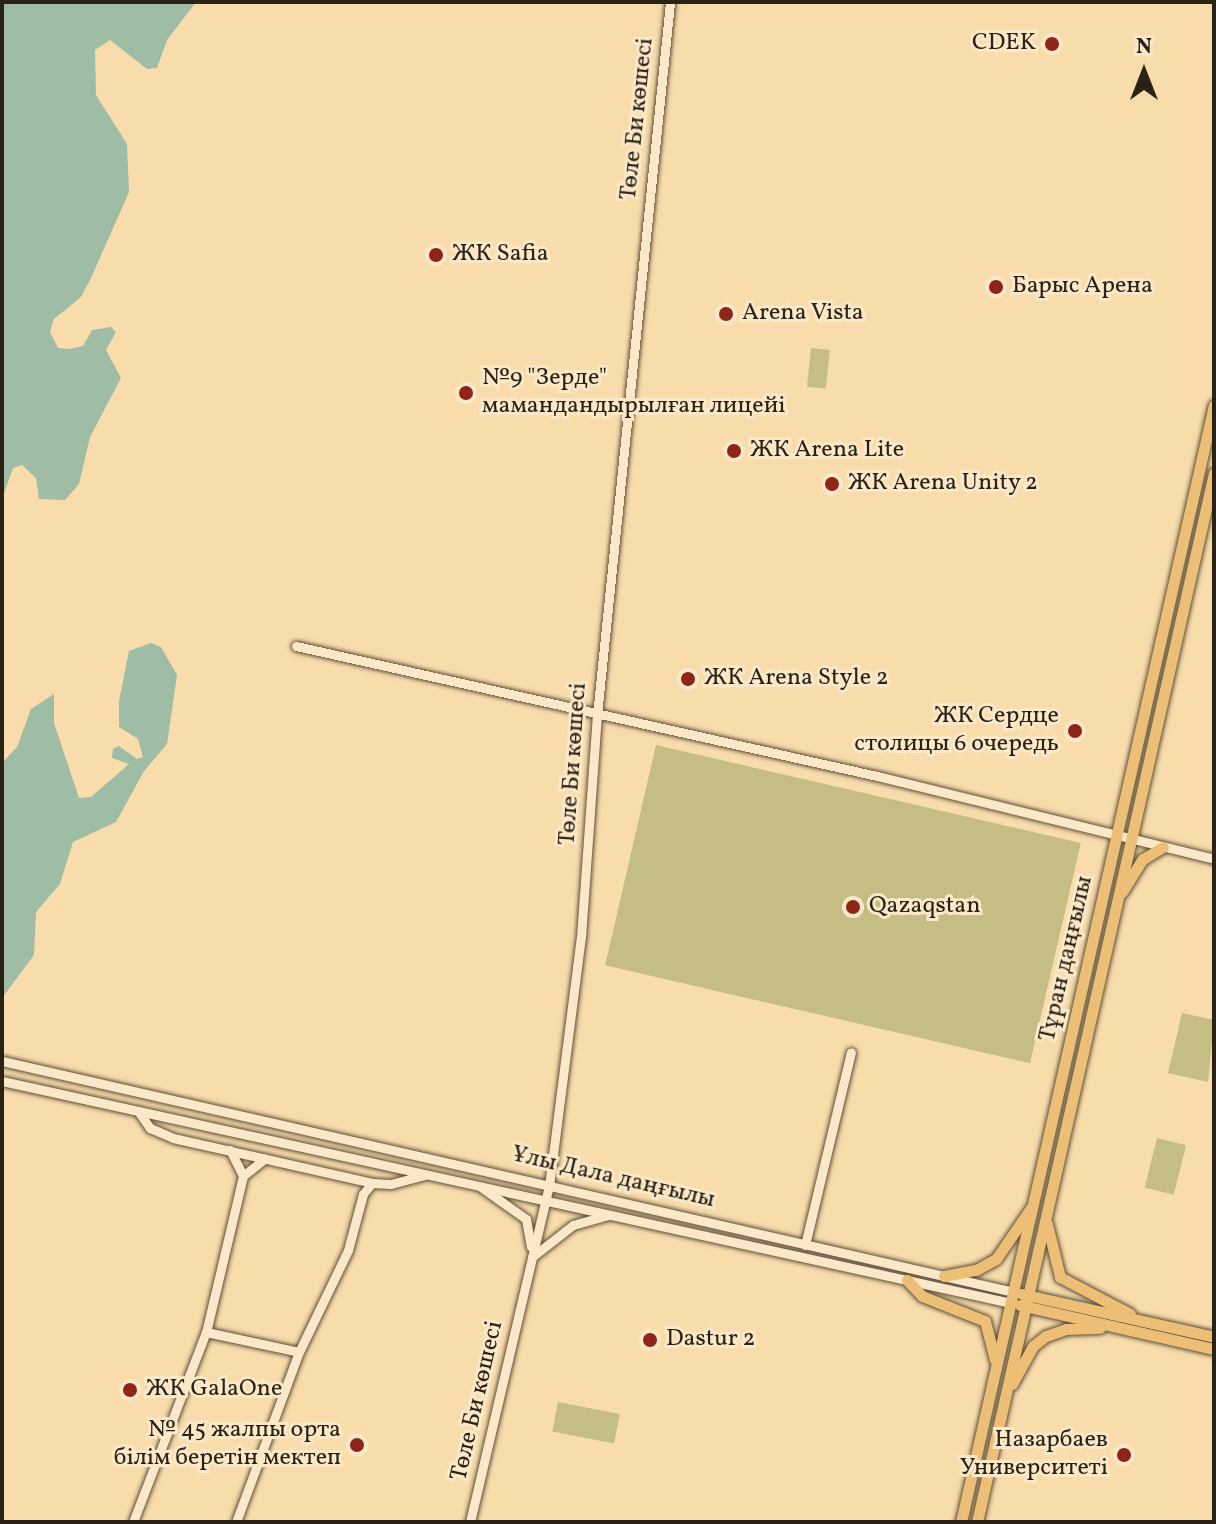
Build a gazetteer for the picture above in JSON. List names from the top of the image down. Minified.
{"streets":{"main road":["Тұран даңғылы","Ұлы Дала даңғылы"],"street":["Төле Би көшесі"]},"crossings":[["Төле Би көшесі","Ұлы Дала даңғылы"],["Тұран даңғылы","Ұлы Дала даңғылы"]],"places":["CDEK","ЖК Safia","Барыс Арена","Arena Vista","№9 \"Зерде\" мамандандырылған лицейі","ЖК Arena Lite","ЖК Arena Unity 2","ЖК Arena Style 2","ЖК Сердце столицы 6 очередь","Qazaqstan","Dastur 2","ЖК GalaOne","№ 45 жалпы орта білім беретін мектеп","Назарбаев Университеті"],"north":"top"}
